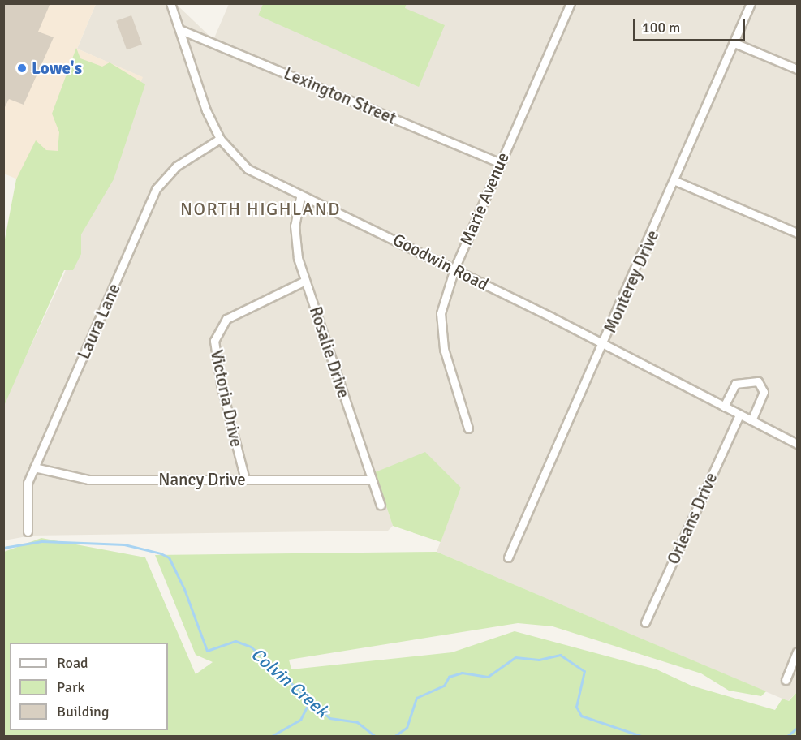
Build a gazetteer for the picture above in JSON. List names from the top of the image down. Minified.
{"streets":{"street":["Lexington Street","Marie Avenue","Goodwin Road","Monterey Drive","Laura Lane","Rosalie Drive","Victoria Drive","Nancy Drive","Orleans Drive"]},"crossings":[["Lexington Street","Marie Avenue"],["Lexington Street","Goodwin Road"],["Marie Avenue","Goodwin Road"],["Goodwin Road","Monterey Drive"],["Goodwin Road","Laura Lane"],["Goodwin Road","Rosalie Drive"],["Goodwin Road","Orleans Drive"],["Laura Lane","Nancy Drive"],["Rosalie Drive","Victoria Drive"],["Rosalie Drive","Nancy Drive"],["Victoria Drive","Nancy Drive"]],"districts":["NORTH HIGHLAND"],"water":["Colvin Creek"],"places":["Lowe's"],"legend":["Road","Park","Building"],"scale_bar":"100 m"}
